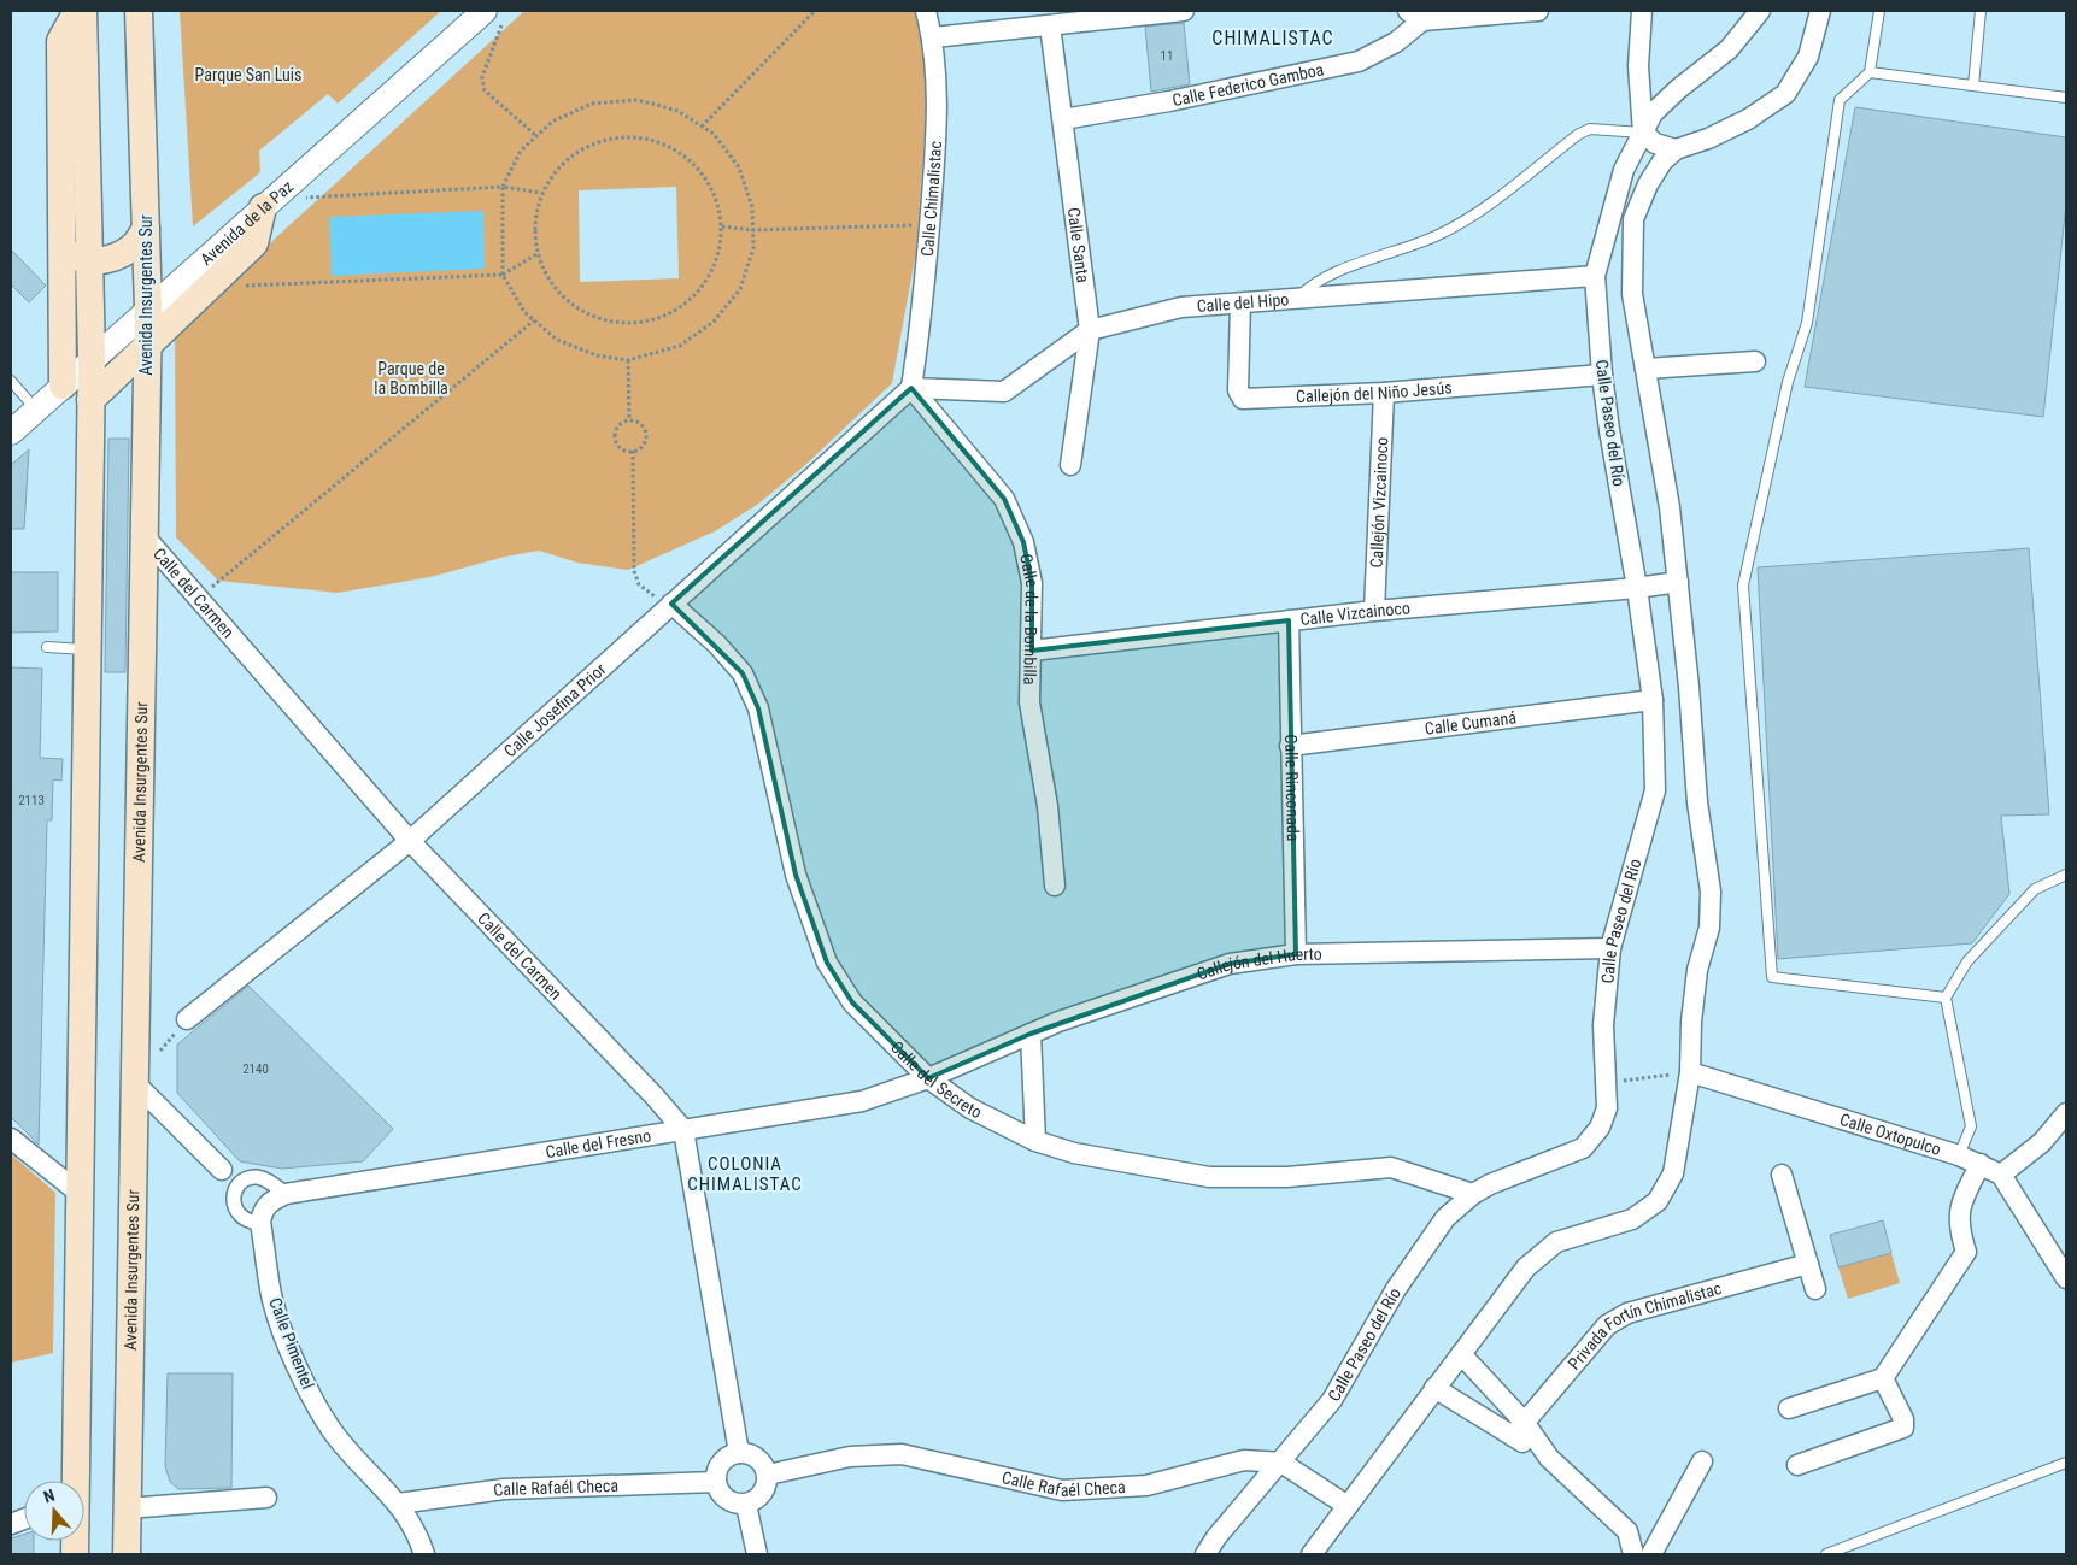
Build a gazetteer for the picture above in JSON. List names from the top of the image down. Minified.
{"streets":{"main road":["Avenida Insurgentes Sur"],"street":["Calle Federico Gamboa","Calle Chimalistac","Avenida de la Paz","Calle Santa","Calle del Hipo","Callejón del Niño Jesús","Calle Paseo del Río","Callejón Vizcainoco","Calle del Carmen","Calle Vizcainoco","Calle de la Bombilla","Calle Josefina Prior","Calle Cumaná","Calle Rinconada","Callejón del Huerto","Calle del Secreto","Calle Oxtopulco","Calle del Fresno","Privada Fortín Chimalistac","Calle Pimentel","Calle Rafaél Checa"]},"crossings":[["Calle Federico Gamboa","Calle Santa"],["Calle Chimalistac","Calle del Hipo"],["Calle Chimalistac","Calle de la Bombilla"],["Calle Chimalistac","Calle Josefina Prior"],["Avenida de la Paz","Avenida Insurgentes Sur"],["Calle Santa","Calle del Hipo"],["Avenida Insurgentes Sur","Calle del Carmen"],["Calle del Hipo","Callejón del Niño Jesús"],["Calle del Hipo","Calle Paseo del Río"],["Calle del Hipo","Calle de la Bombilla"],["Calle del Hipo","Calle Josefina Prior"],["Callejón del Niño Jesús","Calle Paseo del Río"],["Callejón del Niño Jesús","Callejón Vizcainoco"],["Calle Paseo del Río","Calle Vizcainoco"],["Calle Paseo del Río","Calle Cumaná"],["Calle Paseo del Río","Callejón del Huerto"],["Calle Paseo del Río","Calle del Secreto"],["Calle Paseo del Río","Calle Rafaél Checa"],["Callejón Vizcainoco","Calle Vizcainoco"],["Calle del Carmen","Calle Josefina Prior"],["Calle del Carmen","Calle del Fresno"],["Calle Vizcainoco","Calle de la Bombilla"],["Calle Vizcainoco","Calle Rinconada"],["Calle de la Bombilla","Calle Josefina Prior"],["Calle Josefina Prior","Calle del Secreto"],["Calle Cumaná","Calle Rinconada"],["Calle Rinconada","Callejón del Huerto"],["Callejón del Huerto","Calle del Secreto"],["Callejón del Huerto","Calle del Fresno"],["Calle del Secreto","Calle del Fresno"],["Calle del Fresno","Calle Pimentel"],["Calle Pimentel","Calle Rafaél Checa"]],"districts":["CHIMALISTAC","COLONIA CHIMALISTAC"],"parks":["Parque San Luis","Parque de la Bombilla"],"house_numbers":["11","2113","2140"],"north":"top"}
